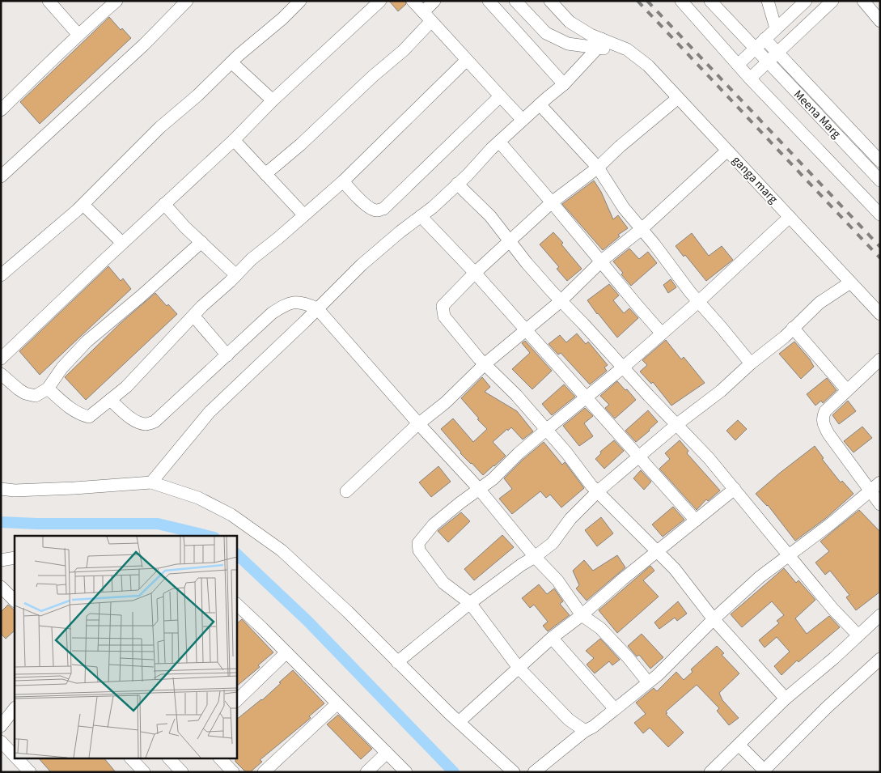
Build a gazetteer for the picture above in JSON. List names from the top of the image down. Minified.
{"streets":{"street":["Meena Marg","ganga marg"]}}
